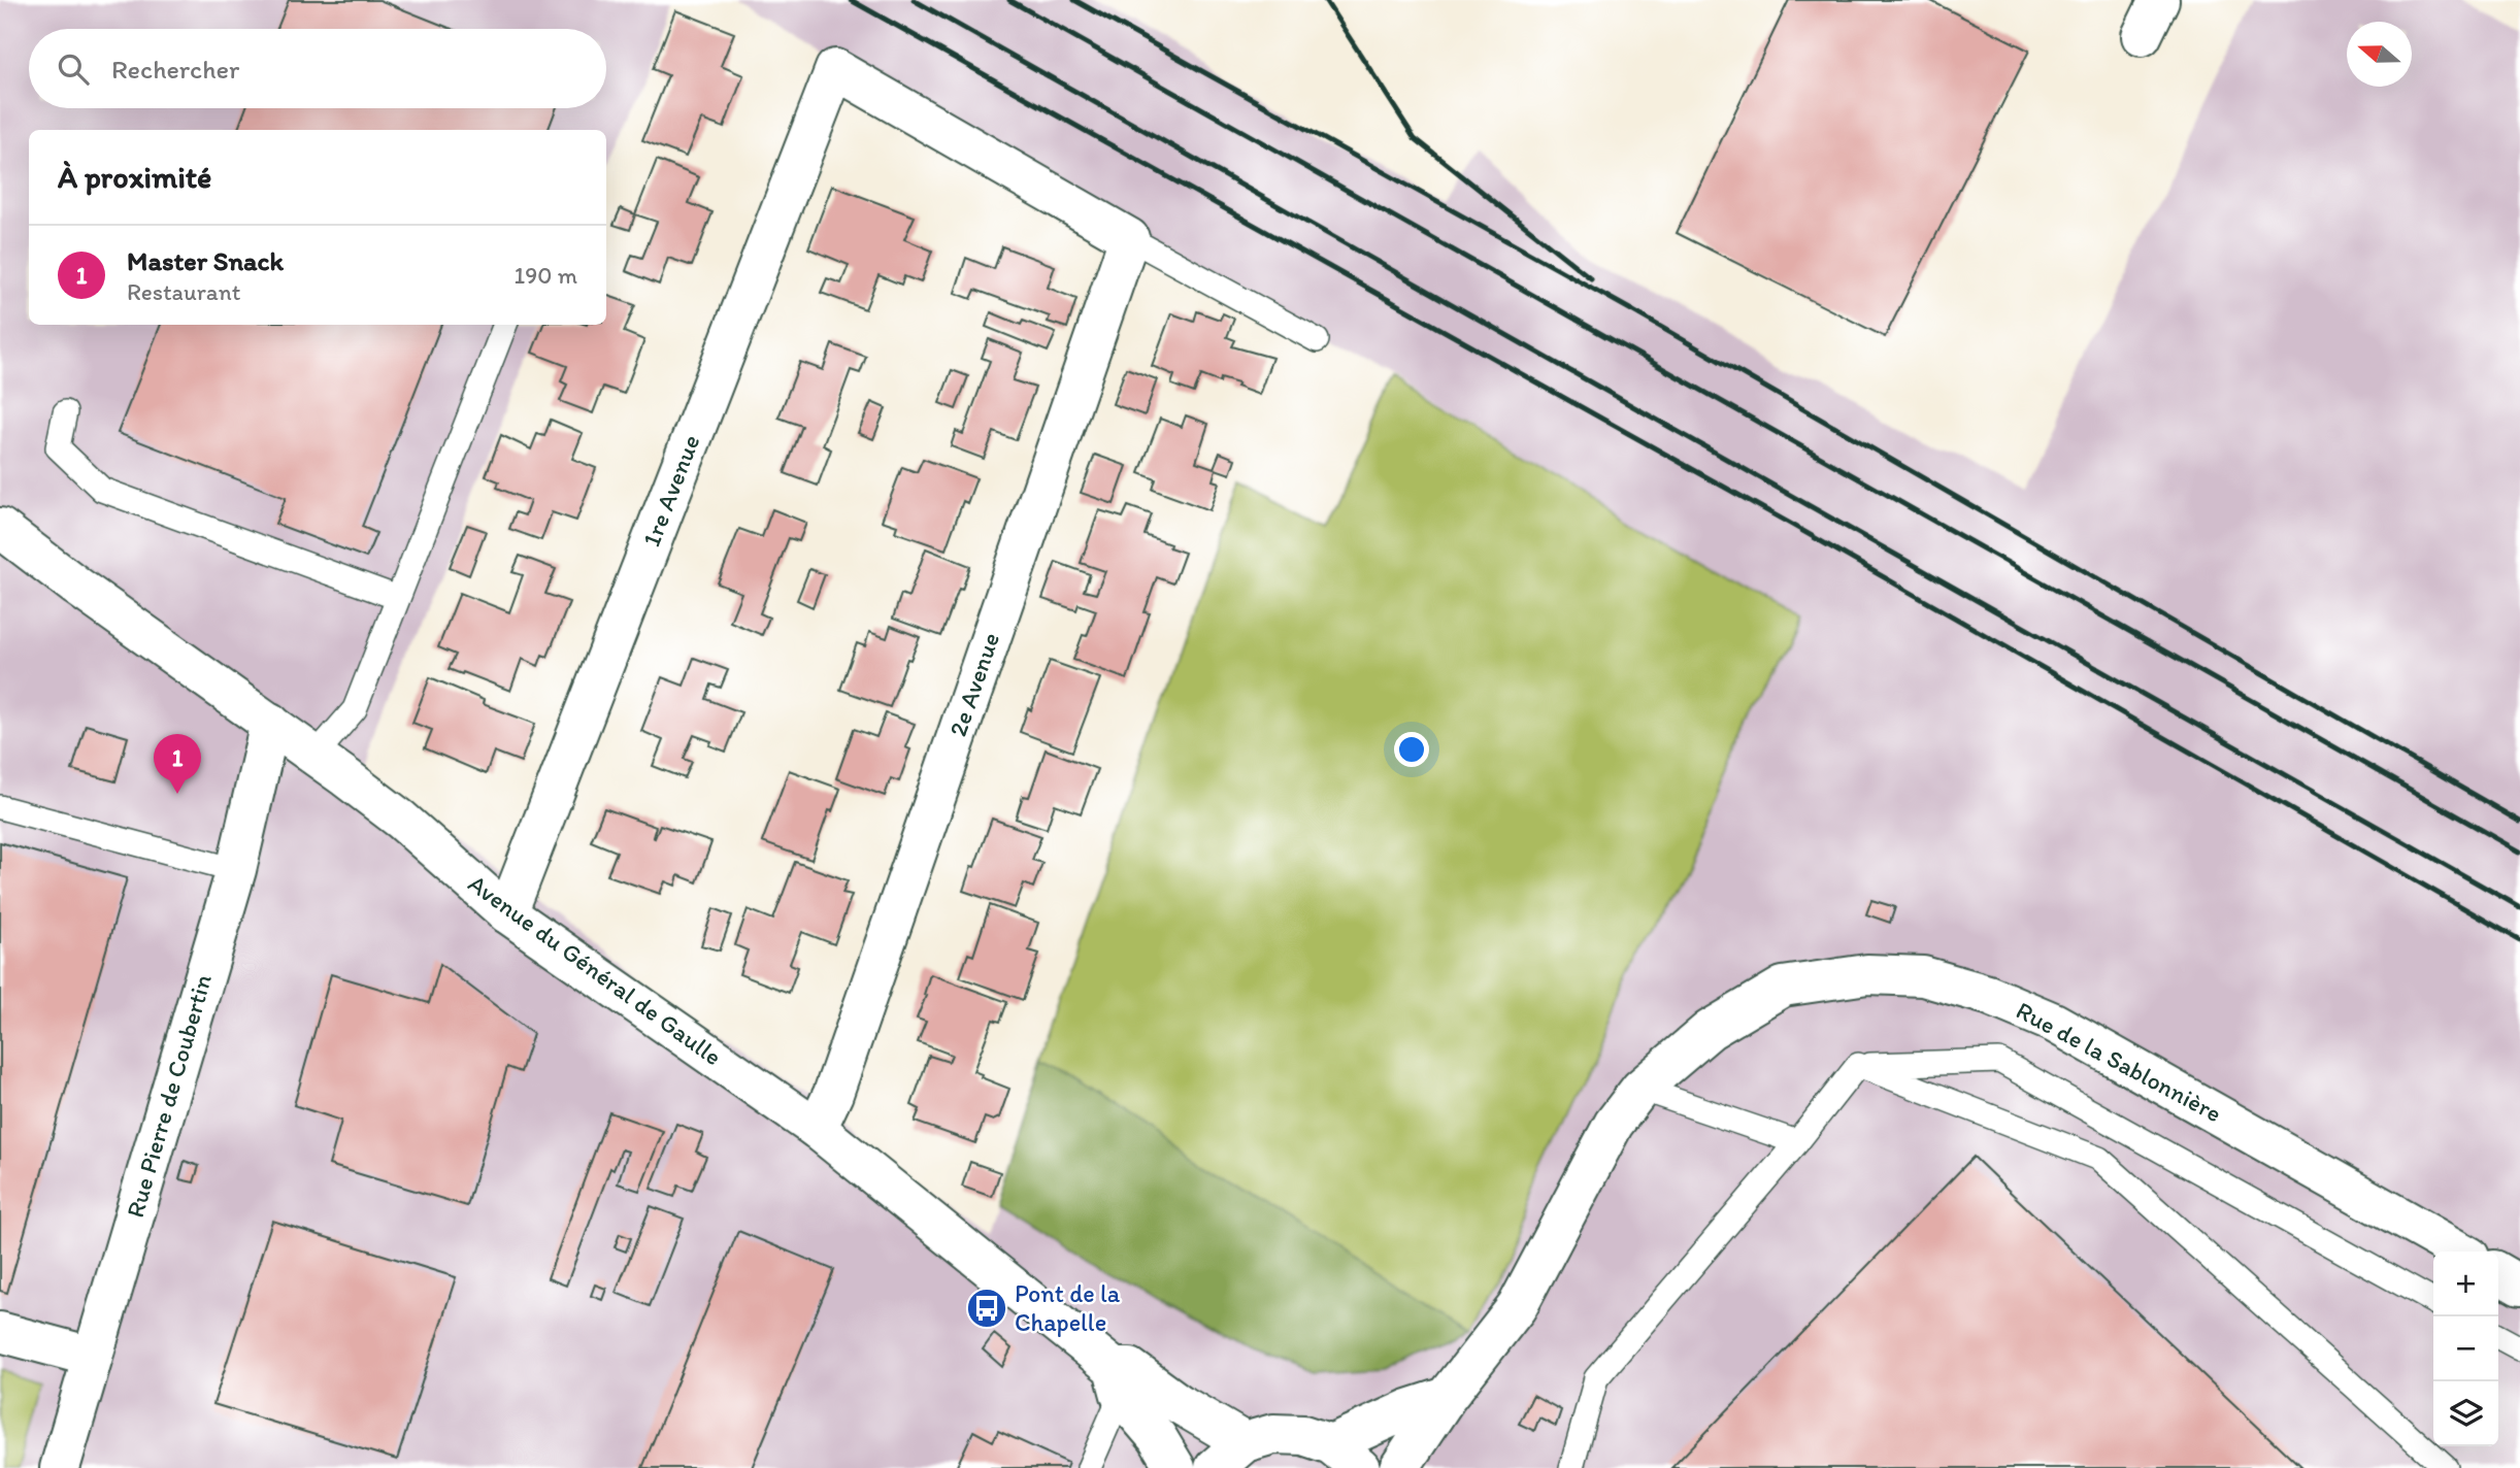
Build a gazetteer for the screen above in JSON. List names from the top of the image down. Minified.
{"streets":{"street":["1re Avenue","2e Avenue","Avenue du Général de Gaulle","Rue de la Sablonnière","Rue Pierre de Coubertin"]},"crossings":[["1re Avenue","2e Avenue"],["1re Avenue","Avenue du Général de Gaulle"],["2e Avenue","Avenue du Général de Gaulle"],["Avenue du Général de Gaulle","Rue Pierre de Coubertin"]],"places":{"bus stop":["Pont de la Chapelle"]},"north":"left","page":{"search":"Rechercher","heading":"À proximité","list":[{"mark":"1","name":"Master Snack","note":"Restaurant","value":"190 m"}],"pins":"1","map_buttons":["+","−"]}}
